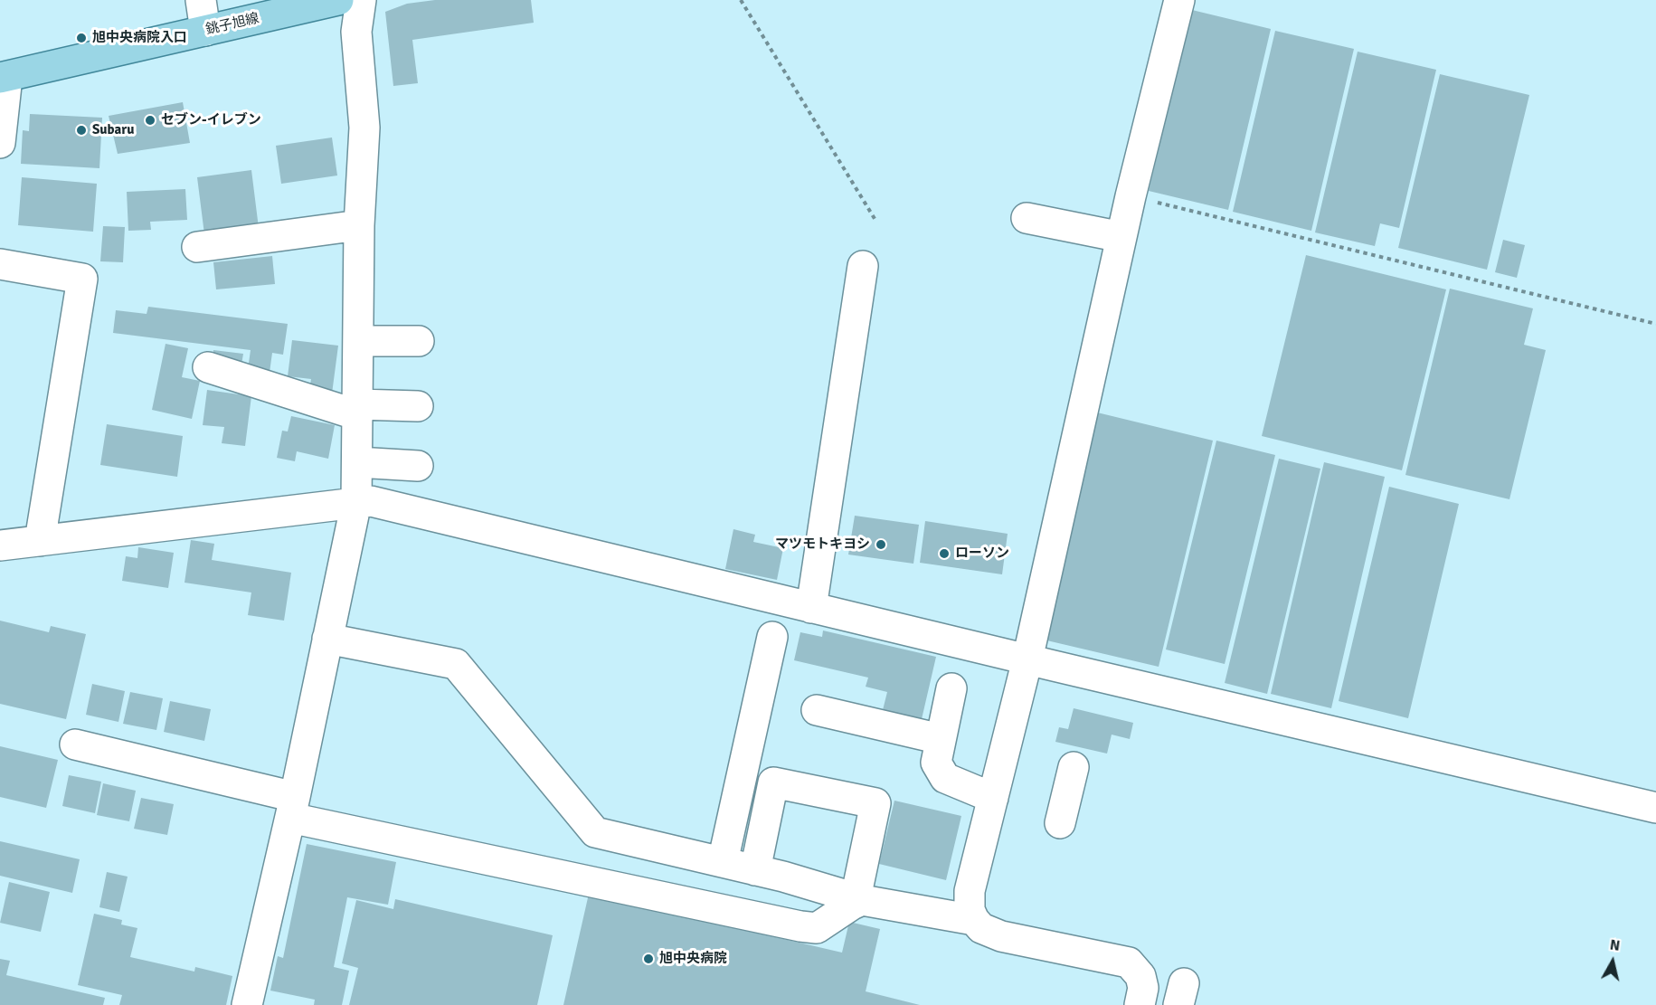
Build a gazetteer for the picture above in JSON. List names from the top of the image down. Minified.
{"streets":{"main road":["銚子旭線"]},"places":["旭中央病院入口","セブン-イレブン","Subaru","マツモトキヨシ","ローソン","旭中央病院"],"north":"top"}
